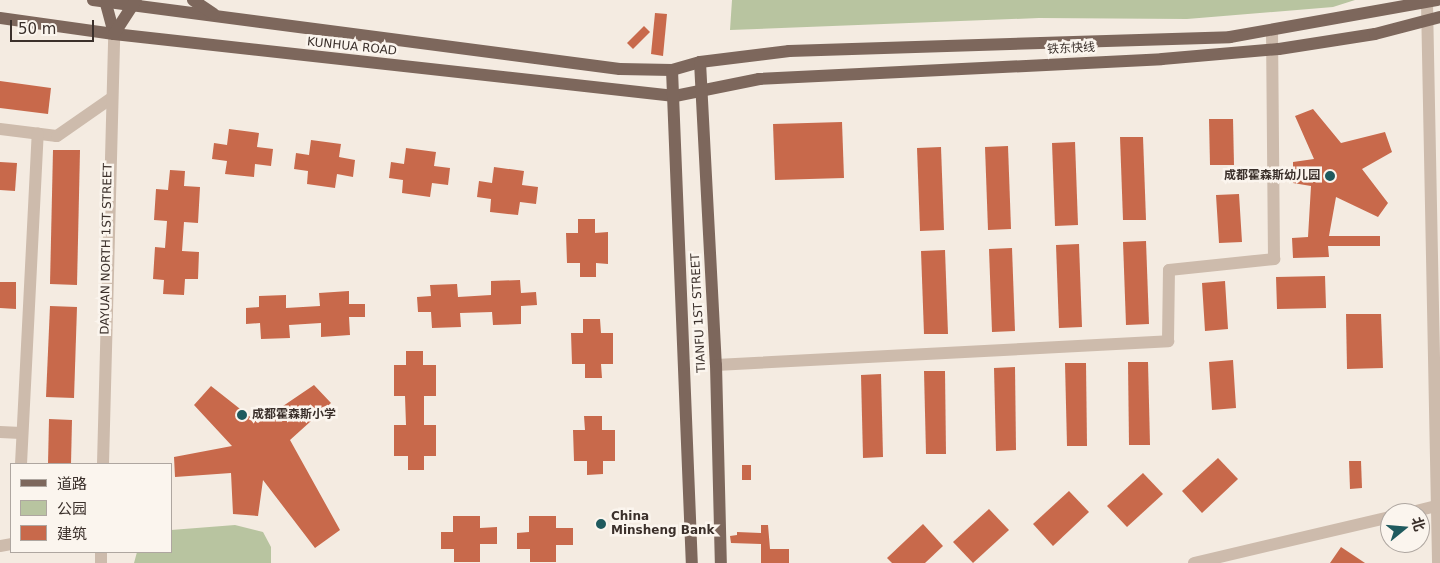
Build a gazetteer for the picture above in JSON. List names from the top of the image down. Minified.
{"streets":{"main road":["KUNHUA ROAD","铁东快线","TIANFU 1ST STREET"],"street":["DAYUAN NORTH 1ST STREET"]},"crossings":[["KUNHUA ROAD","铁东快线"],["KUNHUA ROAD","DAYUAN NORTH 1ST STREET"],["KUNHUA ROAD","TIANFU 1ST STREET"],["铁东快线","TIANFU 1ST STREET"]],"places":["成都霍森斯幼儿园","成都霍森斯小学","China Minsheng Bank"],"legend":["道路","公园","建筑"],"scale_bar":"50 m","north":"right"}
